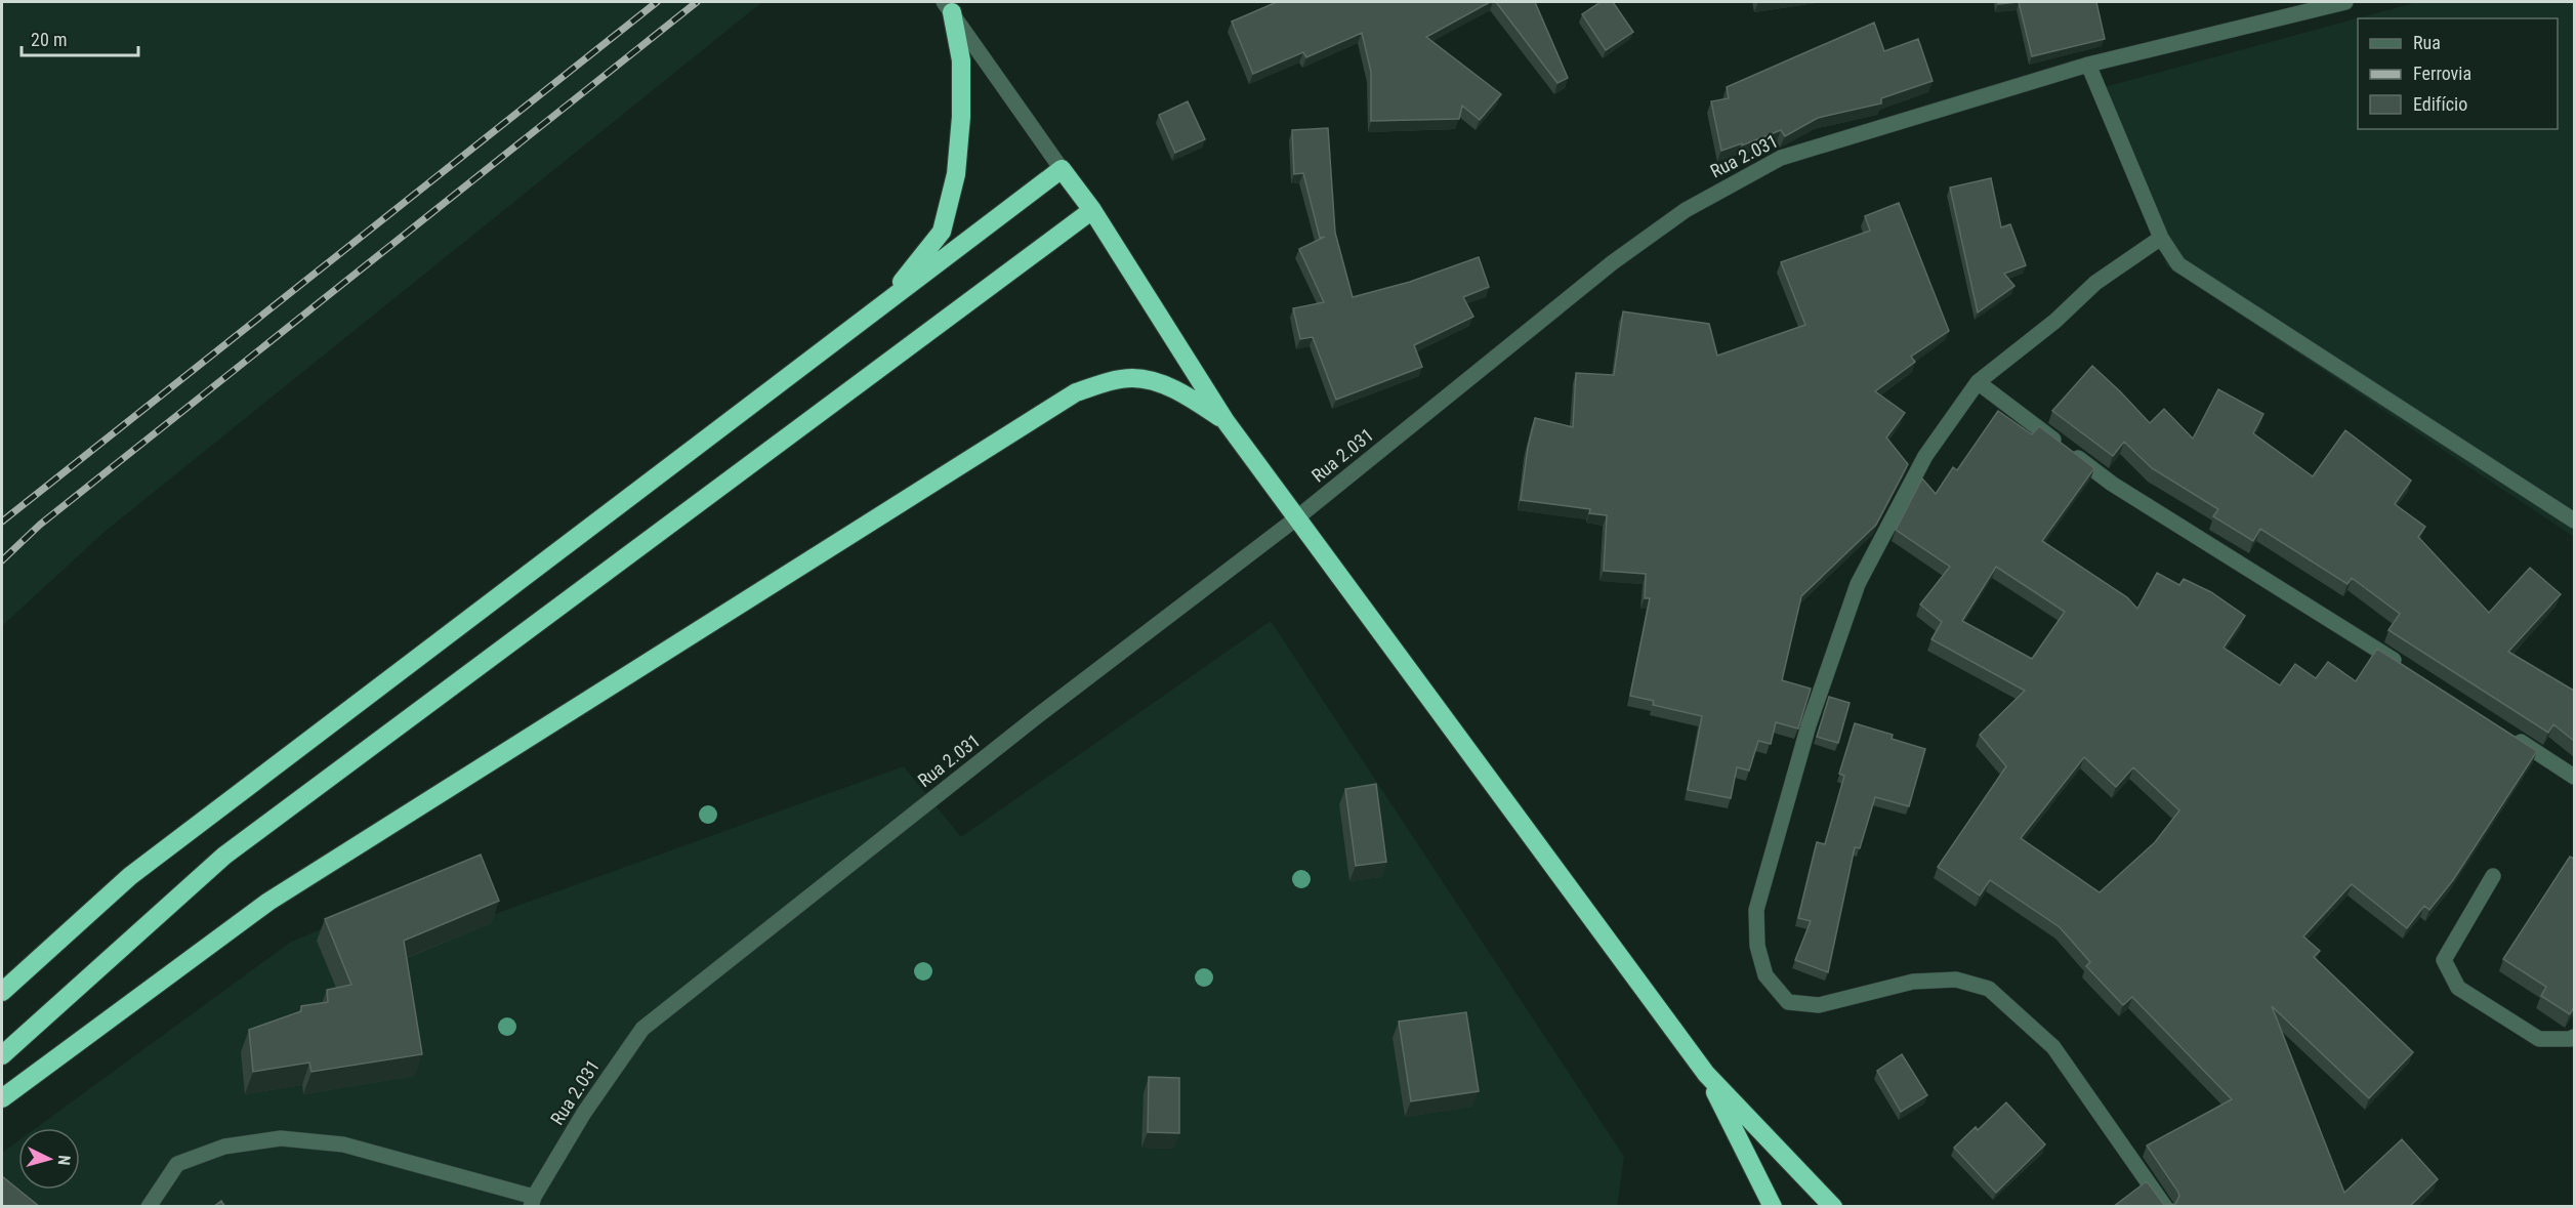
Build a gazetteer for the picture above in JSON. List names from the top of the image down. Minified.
{"streets":{"street":["Rua 2.031"]},"legend":["Rua","Ferrovia","Edifício"],"scale_bar":"20 m","north":"right"}
